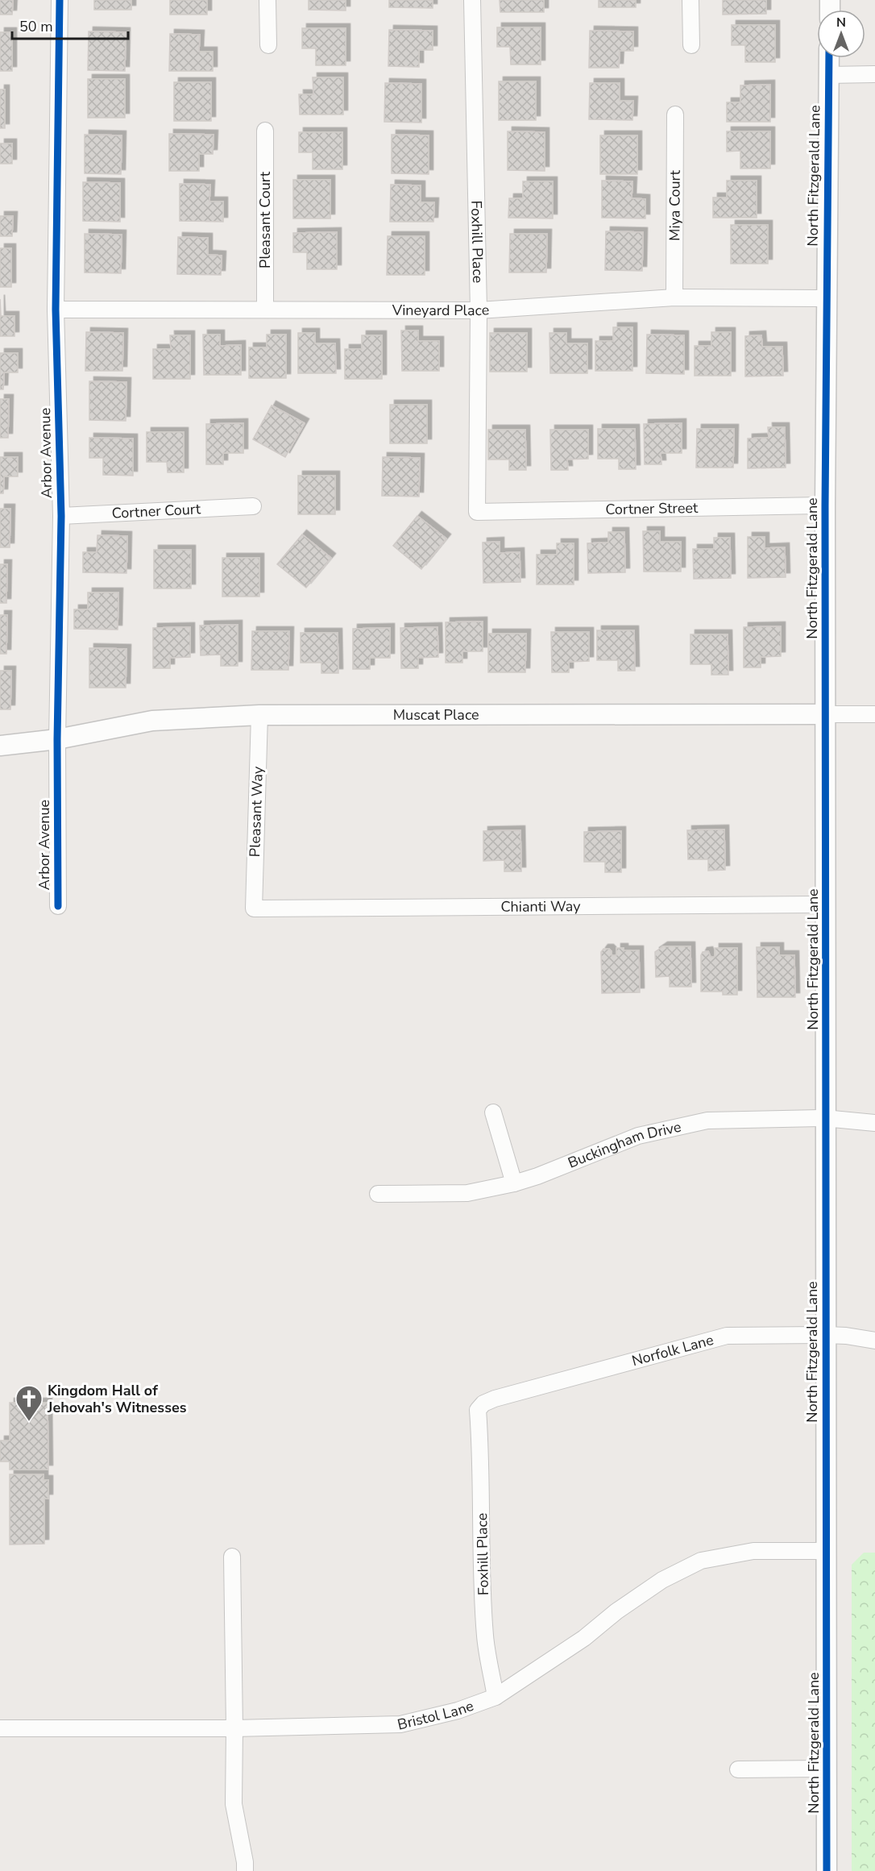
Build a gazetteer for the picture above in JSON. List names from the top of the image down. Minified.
{"streets":{"street":["North Fitzgerald Lane","Miya Court","Pleasant Court","Foxhill Place","Vineyard Place","Arbor Avenue","Cortner Street","Cortner Court","Muscat Place","Pleasant Way","Chianti Way","Buckingham Drive","Norfolk Lane","Bristol Lane"]},"crossings":[["North Fitzgerald Lane","Vineyard Place"],["North Fitzgerald Lane","Cortner Street"],["North Fitzgerald Lane","Muscat Place"],["North Fitzgerald Lane","Chianti Way"],["North Fitzgerald Lane","Buckingham Drive"],["North Fitzgerald Lane","Norfolk Lane"],["North Fitzgerald Lane","Bristol Lane"],["Miya Court","Vineyard Place"],["Pleasant Court","Vineyard Place"],["Foxhill Place","Vineyard Place"],["Foxhill Place","Cortner Street"],["Foxhill Place","Norfolk Lane"],["Foxhill Place","Bristol Lane"],["Vineyard Place","Arbor Avenue"],["Arbor Avenue","Cortner Court"],["Arbor Avenue","Muscat Place"],["Muscat Place","Pleasant Way"],["Pleasant Way","Chianti Way"]],"places":{"church":["Kingdom Hall of Jehovah's Witnesses"]},"scale_bar":"50 m","north":"top"}
